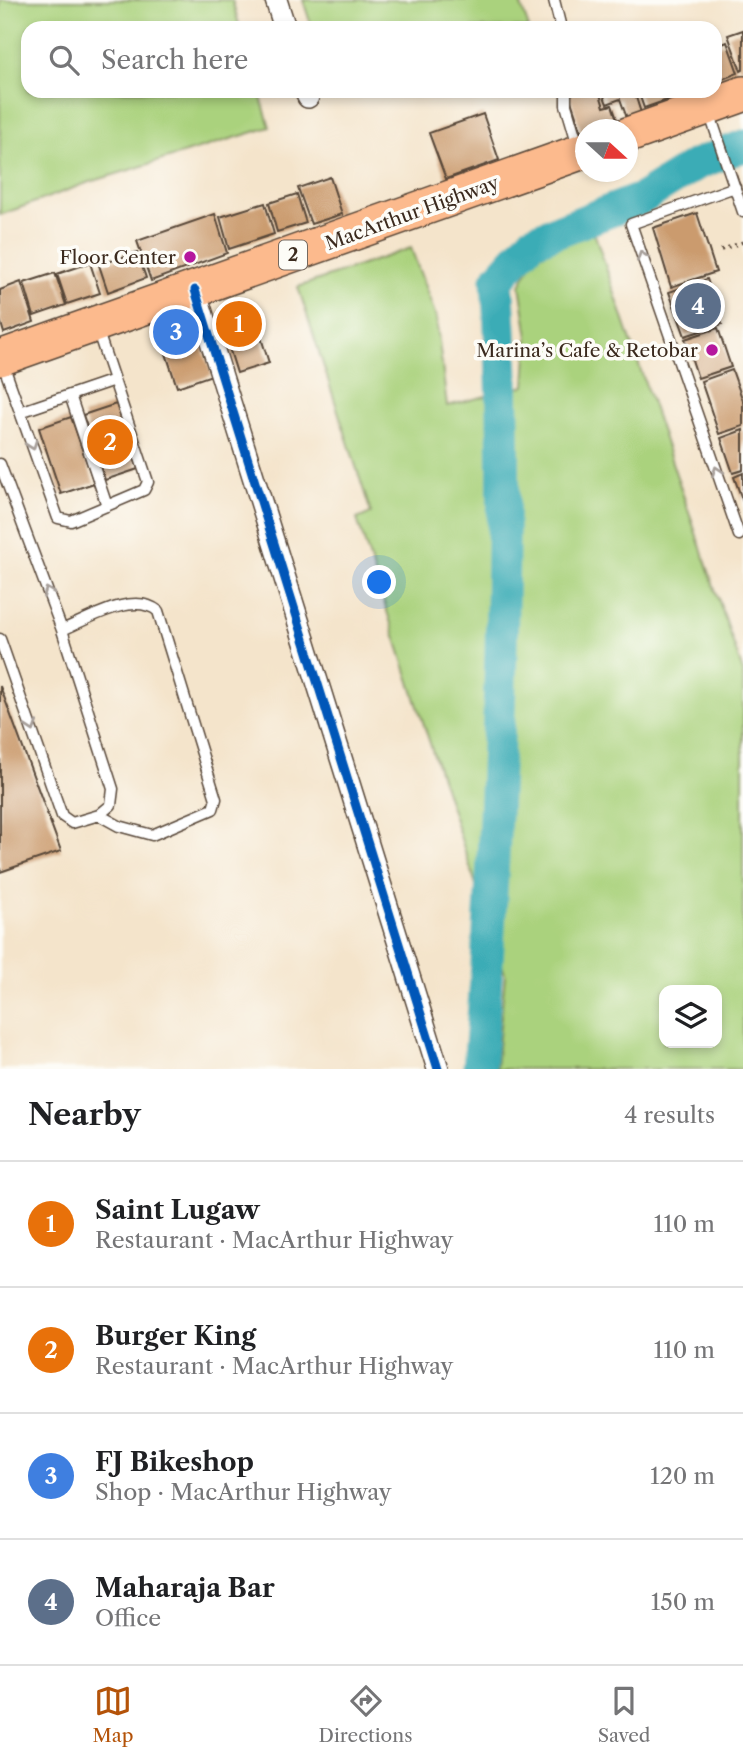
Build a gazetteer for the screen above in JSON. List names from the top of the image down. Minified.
{"streets":{"highway":["MacArthur Highway","2"]},"places":["Floor Center","Marina’s Cafe & Retobar"],"north":"right","page":{"search":"Search here","pins":["4","1","3","2"],"heading":["Nearby","4 results"],"list":[{"mark":"1","name":"Saint Lugaw","note":"Restaurant · MacArthur Highway","value":"110 m"},{"mark":"2","name":"Burger King","note":"Restaurant · MacArthur Highway","value":"110 m"},{"mark":"3","name":"FJ Bikeshop","note":"Shop · MacArthur Highway","value":"120 m"},{"mark":"4","name":"Maharaja Bar","note":"Office","value":"150 m"}],"nav":["Map","Directions","Saved"]}}
